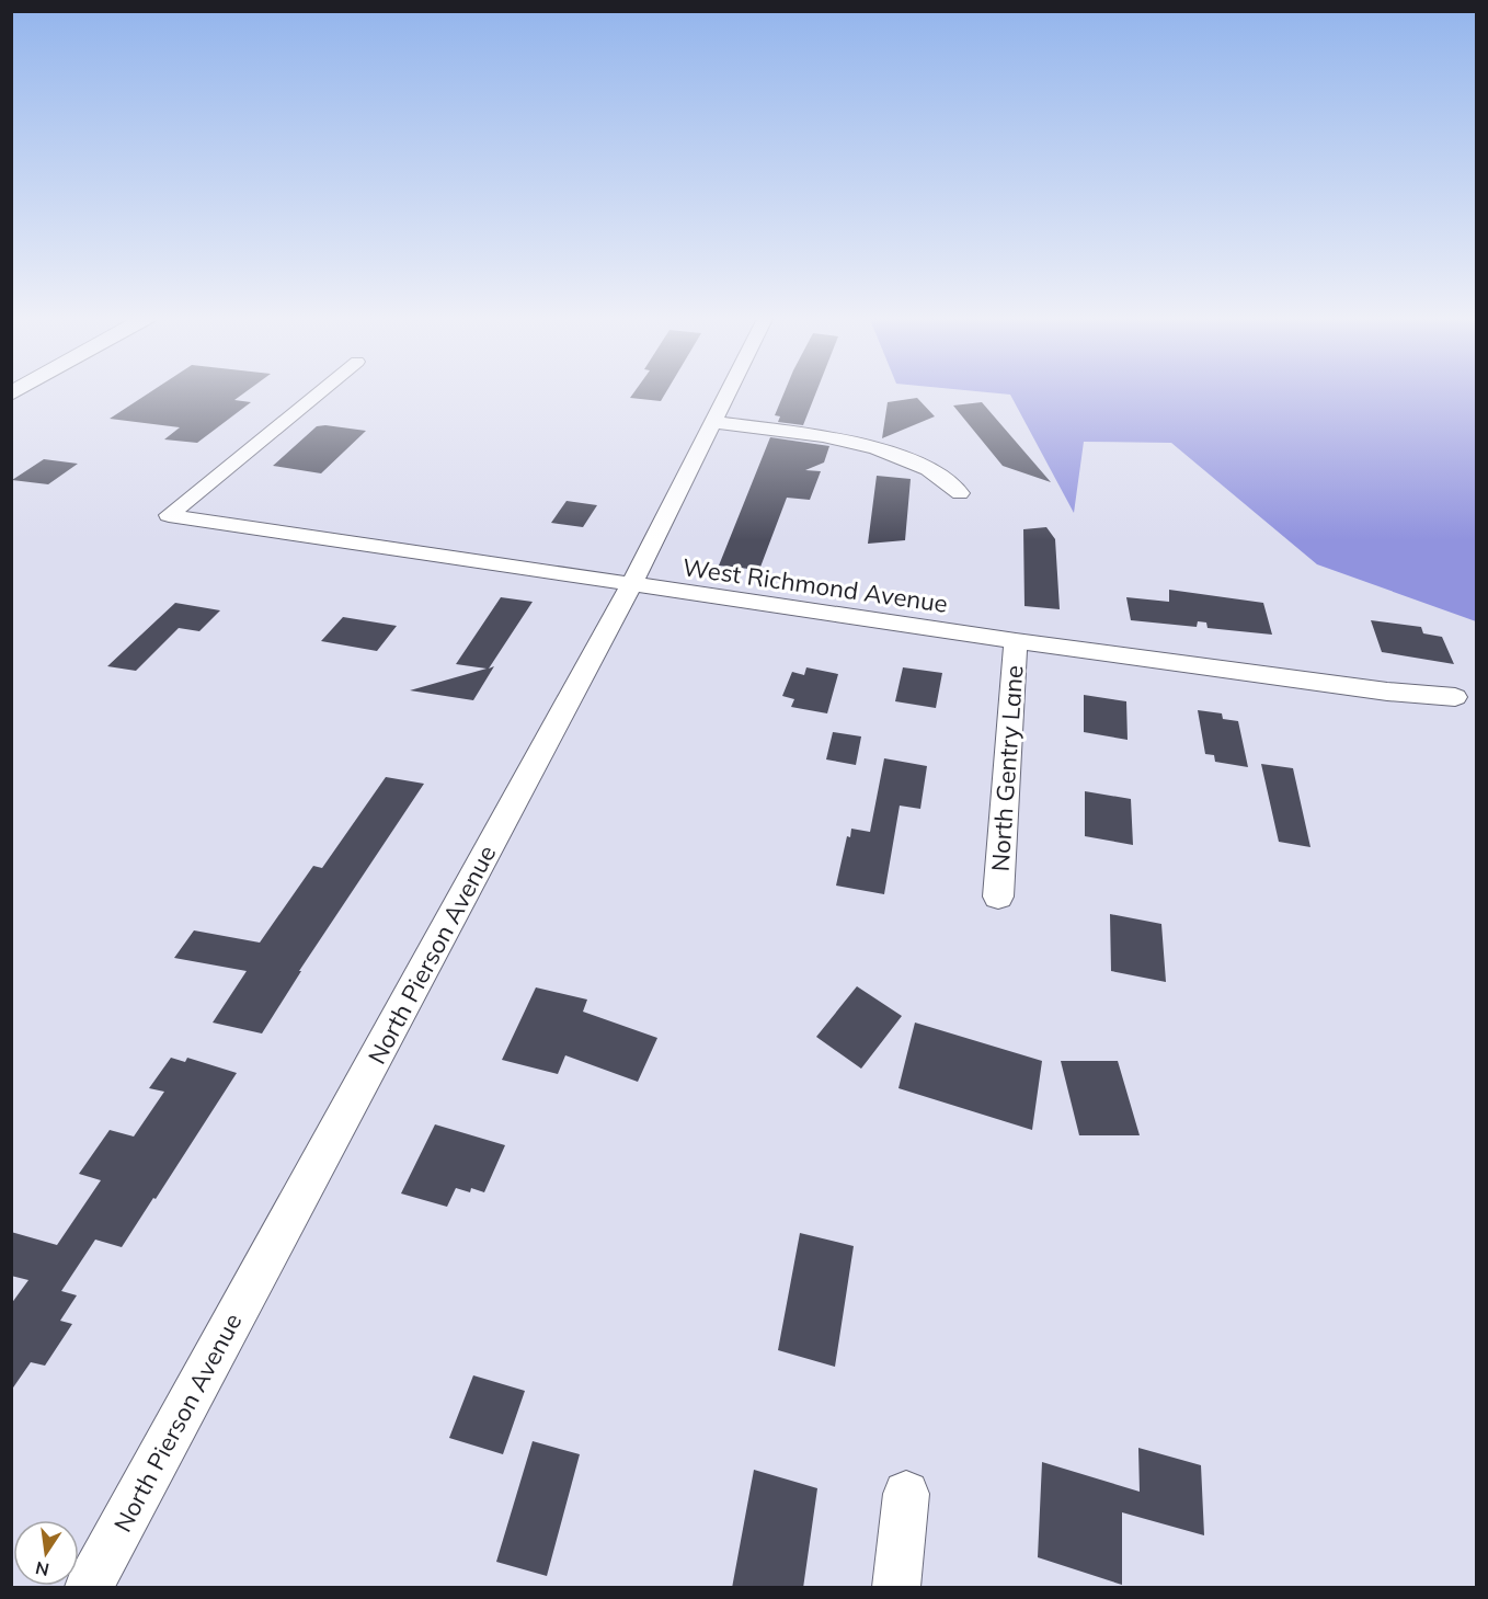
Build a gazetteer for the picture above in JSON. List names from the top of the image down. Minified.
{"streets":{"street":["West Richmond Avenue","North Gentry Lane","North Pierson Avenue"]},"crossings":[["West Richmond Avenue","North Gentry Lane"],["West Richmond Avenue","North Pierson Avenue"]],"north":"bottom"}
